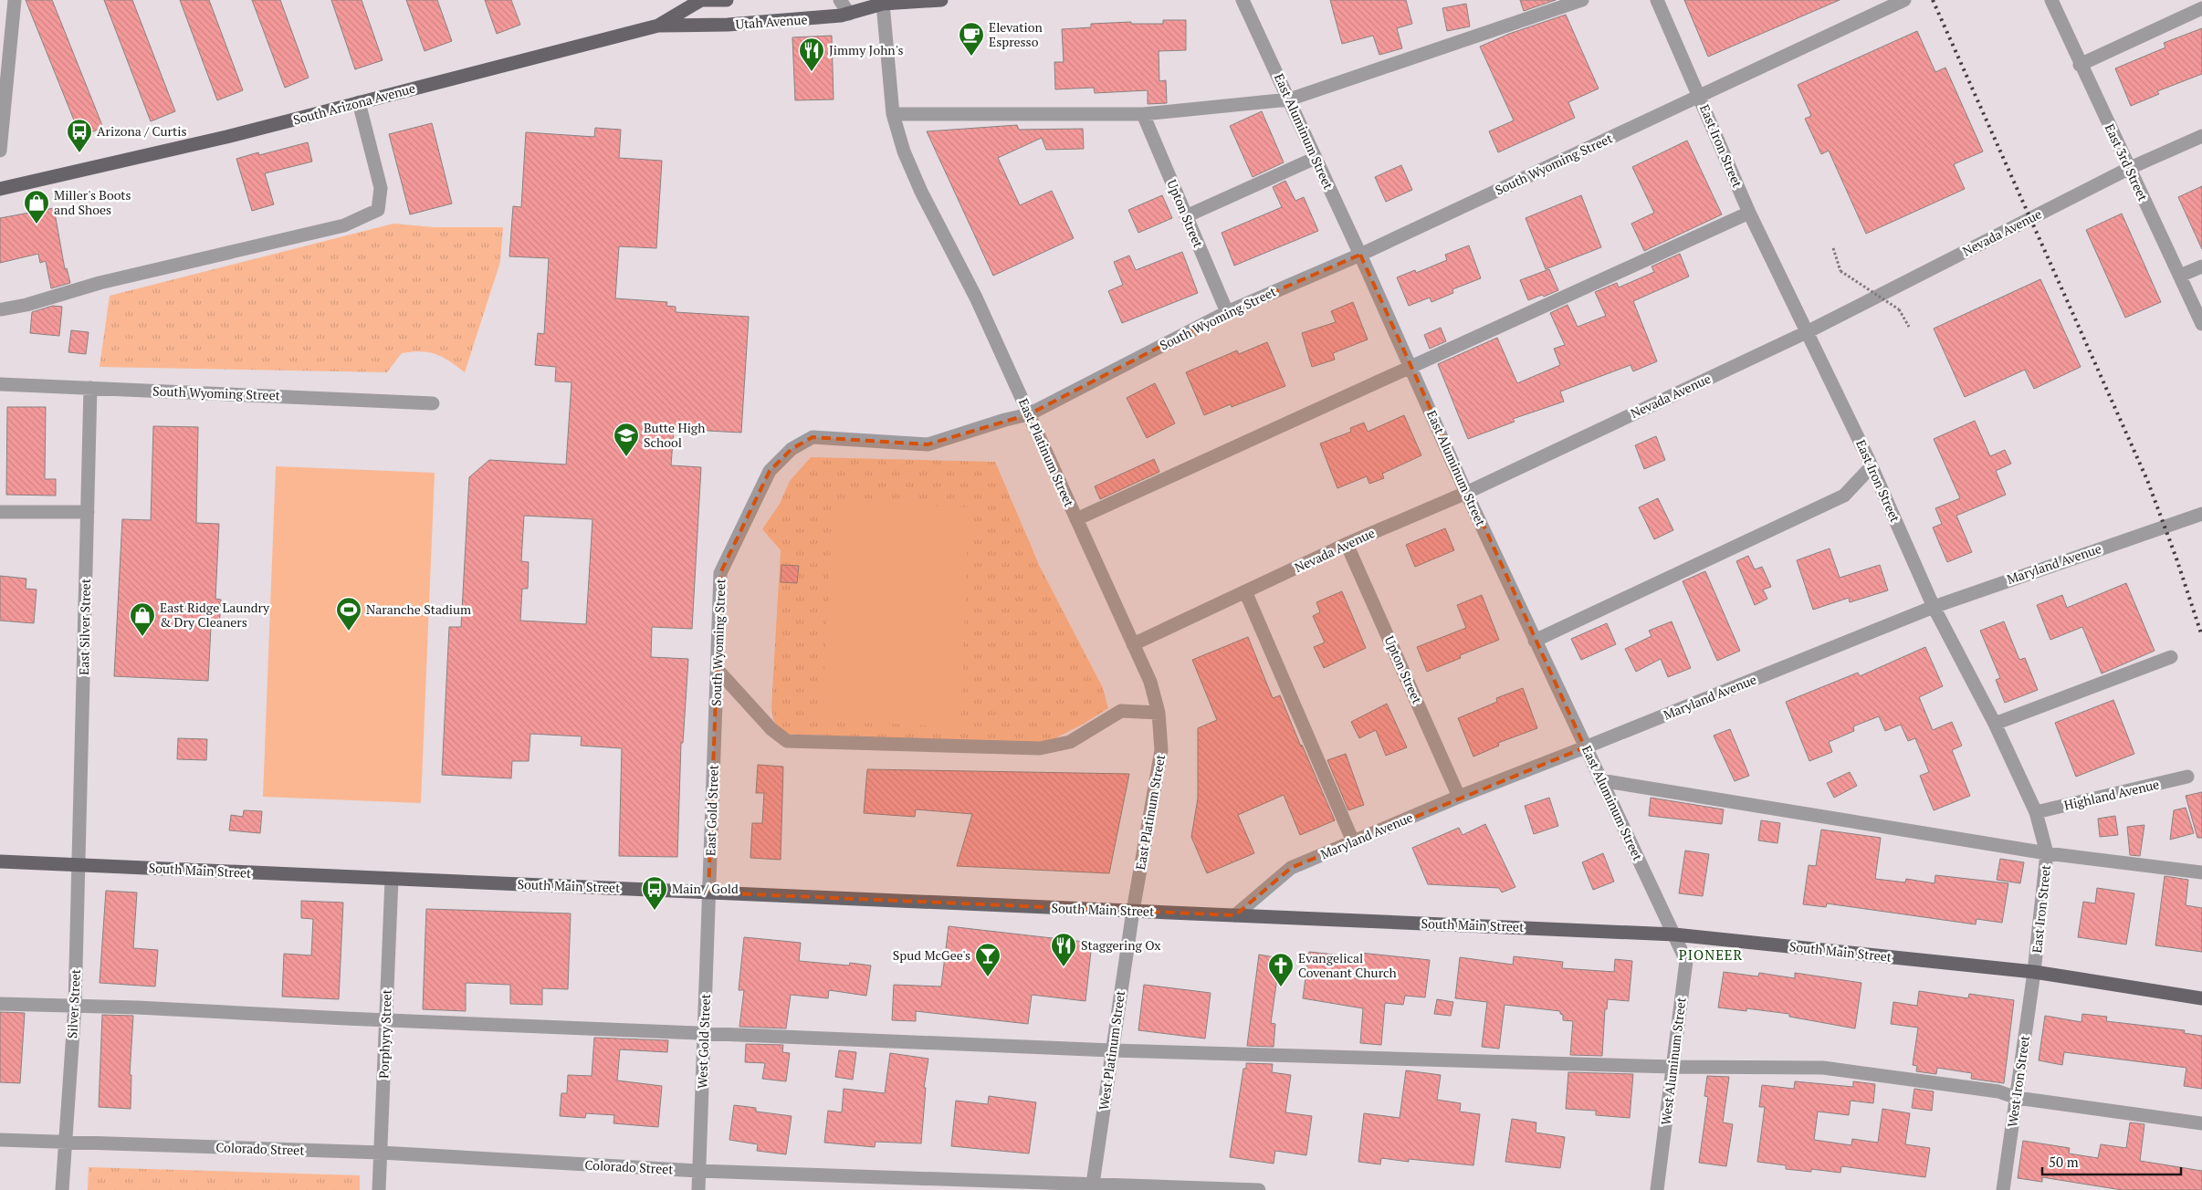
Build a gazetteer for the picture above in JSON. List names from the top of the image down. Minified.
{"streets":{"main road":["Utah Avenue","South Arizona Avenue","South Main Street"],"street":["East Aluminum Street","East Iron Street","East 3rd Street","South Wyoming Street","Upton Street","Nevada Avenue","East Platinum Street","Maryland Avenue","East Silver Street","Highland Avenue","East Gold Street","Silver Street","Porphyry Street","West Gold Street","West Platinum Street","West Aluminum Street","West Iron Street","Colorado Street"]},"crossings":[["Utah Avenue","South Arizona Avenue"],["Utah Avenue","East Platinum Street"],["East Aluminum Street","South Wyoming Street"],["East Aluminum Street","Nevada Avenue"],["East Aluminum Street","Maryland Avenue"],["East Aluminum Street","South Main Street"],["East Aluminum Street","West Aluminum Street"],["East Iron Street","South Wyoming Street"],["East Iron Street","Nevada Avenue"],["East Iron Street","Maryland Avenue"],["East Iron Street","Highland Avenue"],["East Iron Street","South Main Street"],["East Iron Street","West Iron Street"],["East 3rd Street","Nevada Avenue"],["South Wyoming Street","Upton Street"],["South Wyoming Street","East Platinum Street"],["South Wyoming Street","East Silver Street"],["South Wyoming Street","East Gold Street"],["Upton Street","Nevada Avenue"],["Upton Street","Maryland Avenue"],["Nevada Avenue","East Platinum Street"],["East Platinum Street","South Main Street"],["East Platinum Street","West Platinum Street"],["Maryland Avenue","South Main Street"],["East Silver Street","South Main Street"],["East Silver Street","Silver Street"],["East Gold Street","South Main Street"],["East Gold Street","West Gold Street"],["South Main Street","Silver Street"],["South Main Street","Porphyry Street"],["South Main Street","West Gold Street"],["South Main Street","West Platinum Street"],["South Main Street","West Aluminum Street"],["South Main Street","West Iron Street"],["Silver Street","Colorado Street"],["Porphyry Street","Colorado Street"],["West Gold Street","Colorado Street"],["West Platinum Street","Colorado Street"]],"districts":["PIONEER"],"places":{"cafe":["Elevation Espresso"],"restaurant":["Jimmy John's","Staggering Ox"],"bus stop":["Arizona / Curtis","Main / Gold"],"shop":["Miller's Boots and Shoes","East Ridge Laundry & Dry Cleaners"],"school or university":["Butte High School"],"sports":["Naranche Stadium"],"bar":["Spud McGee's"],"church":["Evangelical Covenant Church"]},"scale_bar":"50 m"}
